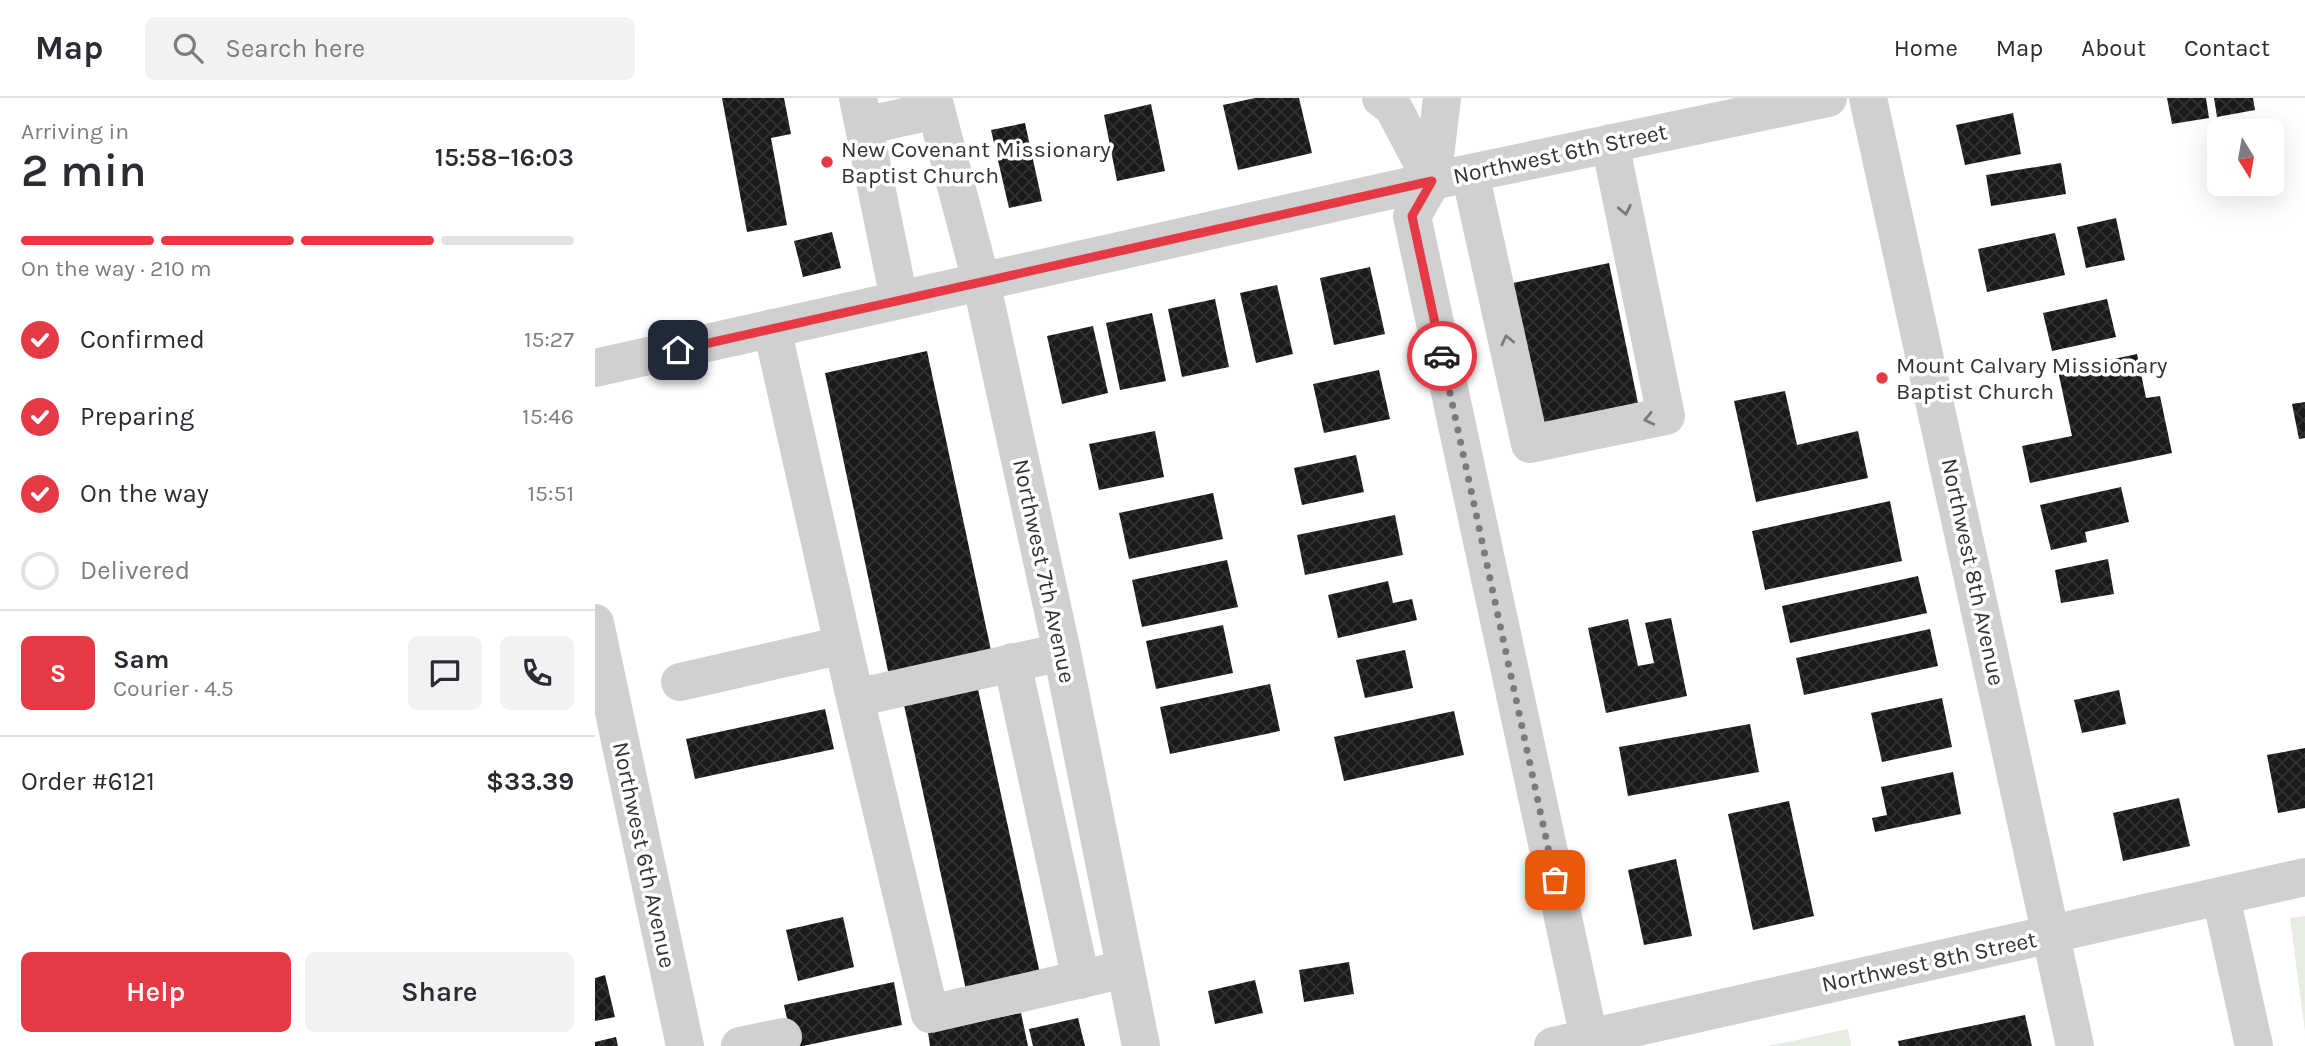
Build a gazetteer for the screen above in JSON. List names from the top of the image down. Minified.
{"streets":{"street":["Northwest 6th Street","Northwest 7th Avenue","Northwest 8th Avenue","Northwest 6th Avenue","Northwest 8th Street"]},"crossings":[["Northwest 6th Street","Northwest 7th Avenue"],["Northwest 8th Avenue","Northwest 8th Street"]],"places":["New Covenant Missionary Baptist Church","Mount Calvary Missionary Baptist Church"],"north":"bottom","page":{"header":"Map","search":"Search here","nav":["Home","Map","About","Contact"],"heading":["2 min","Arriving in","15:58–16:03"],"panel":["Sam","Courier · 4.5","Order #6121","$33.39"],"bar":"On the way · 210 m","list":[["Confirmed","15:27"],["Preparing","15:46"],["On the way","15:51"],"Delivered"],"round":"S","buttons":["Help","Share"]}}
